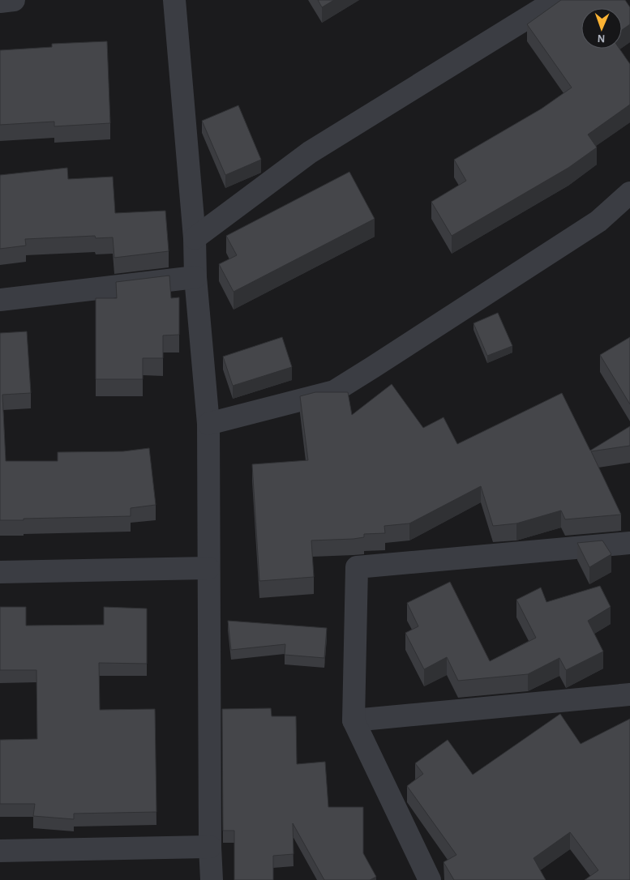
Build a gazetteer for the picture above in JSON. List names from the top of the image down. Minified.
{"north":"bottom"}
